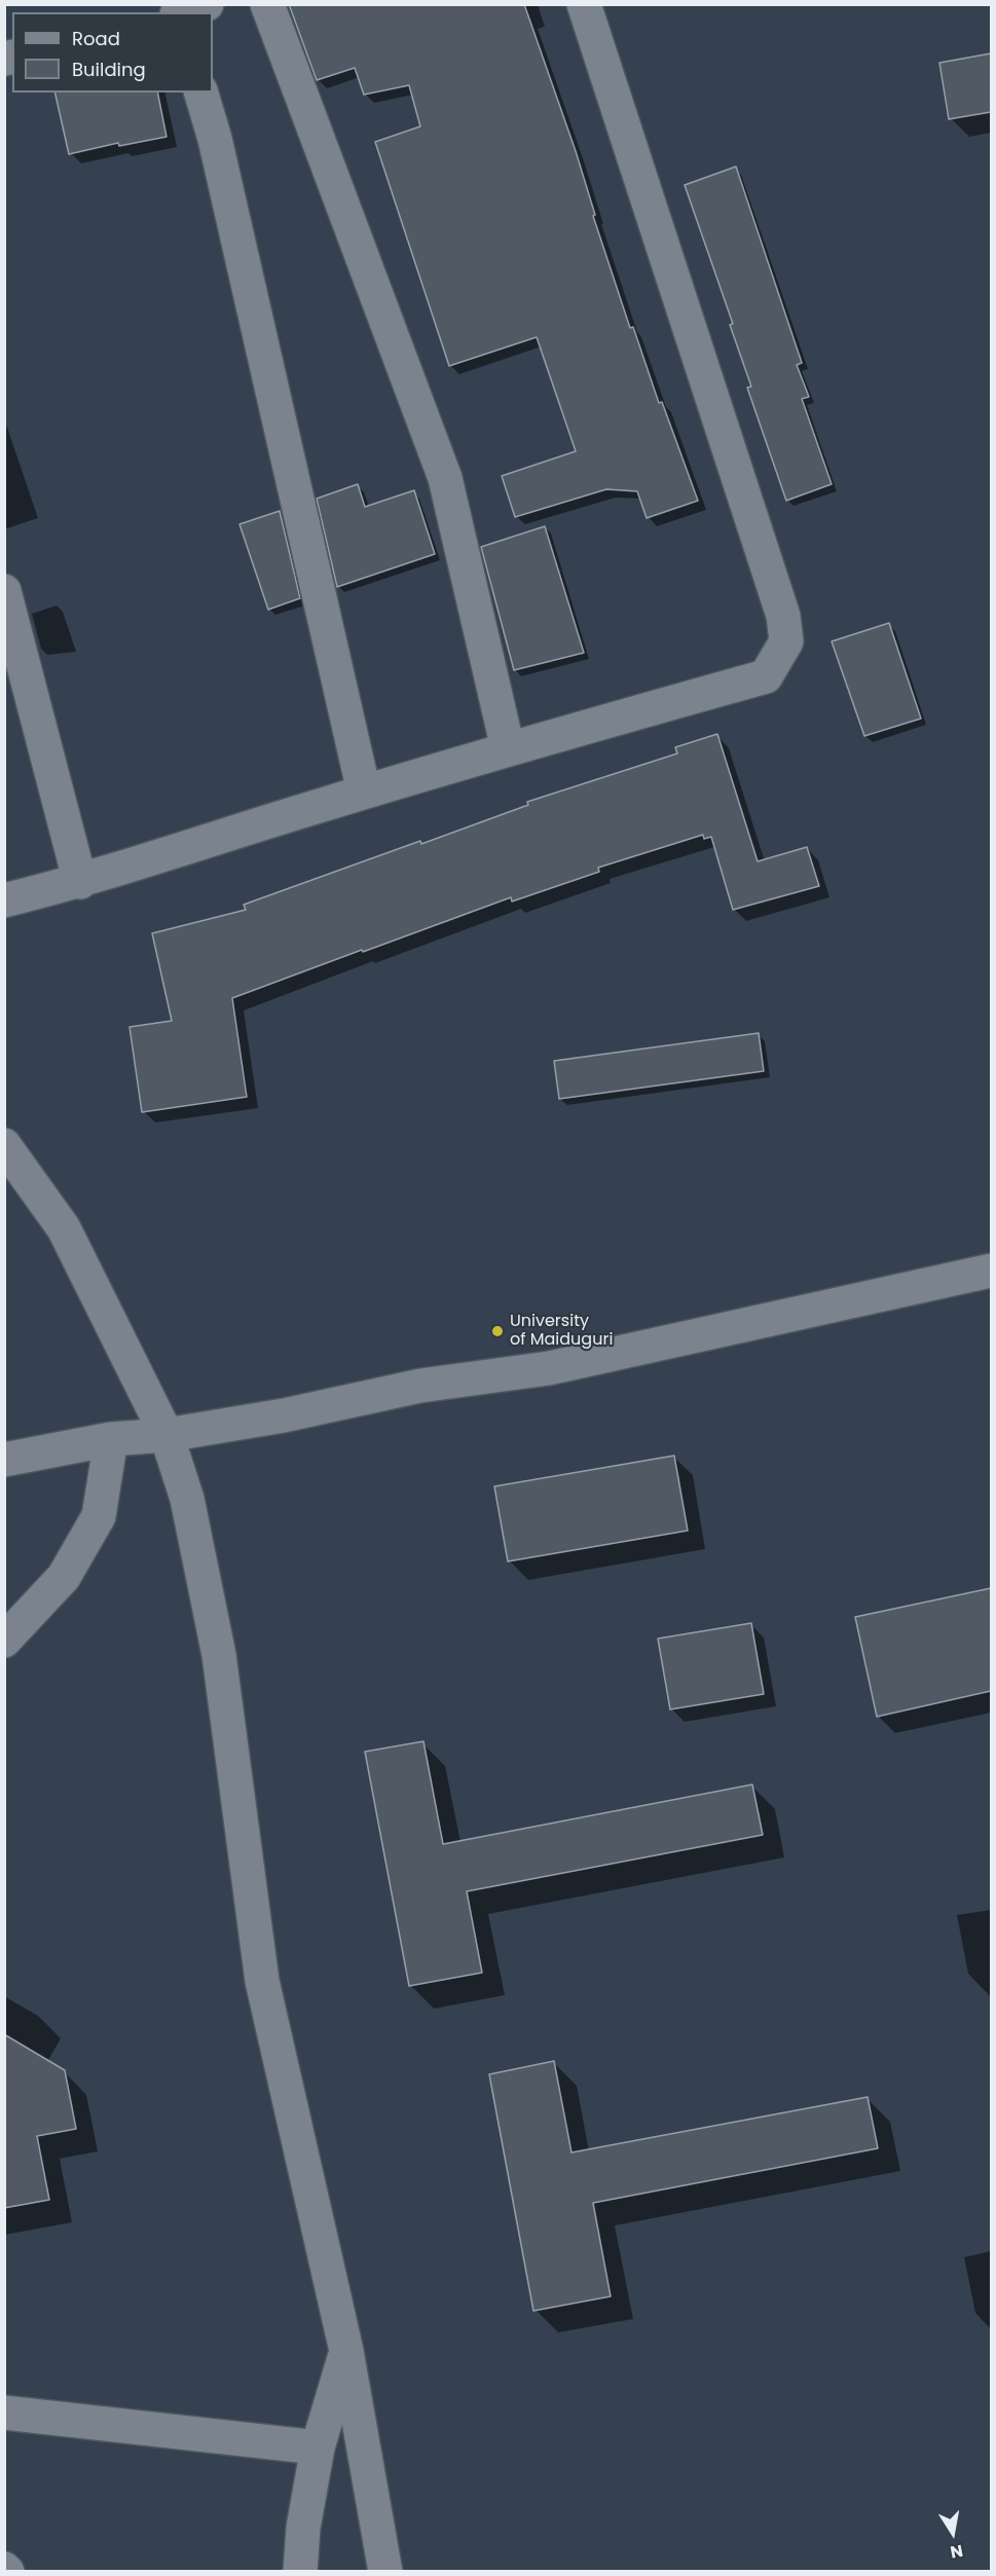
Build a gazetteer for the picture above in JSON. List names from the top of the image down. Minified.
{"places":["University of Maiduguri"],"legend":["Road","Building"],"north":"bottom"}
